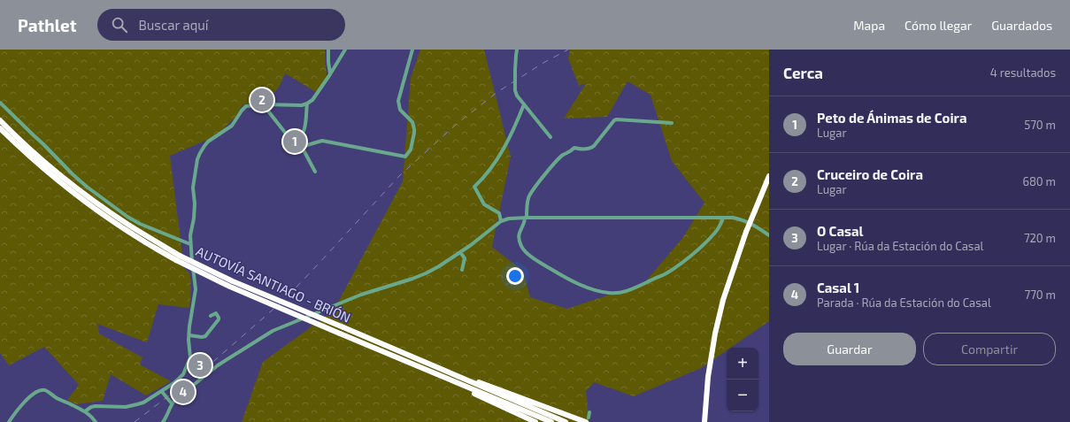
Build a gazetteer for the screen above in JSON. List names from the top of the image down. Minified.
{"streets":{"highway":["AUTOVÍA SANTIAGO - BRIÓN"]},"page":{"header":"Pathlet","search":"Buscar aquí","nav":["Mapa","Cómo llegar","Guardados"],"heading":["Cerca","4 resultados"],"pins":["2","1","3","4"],"list":[{"mark":"1","name":"Peto de Ánimas de Coira","note":"Lugar","value":"570 m"},{"mark":"2","name":"Cruceiro de Coira","note":"Lugar","value":"680 m"},{"mark":"3","name":"O Casal","note":"Lugar · Rúa da Estación do Casal","value":"720 m"},{"mark":"4","name":"Casal 1","note":"Parada · Rúa da Estación do Casal","value":"770 m"}],"buttons":["Guardar","Compartir"],"map_buttons":["+","−"]}}
